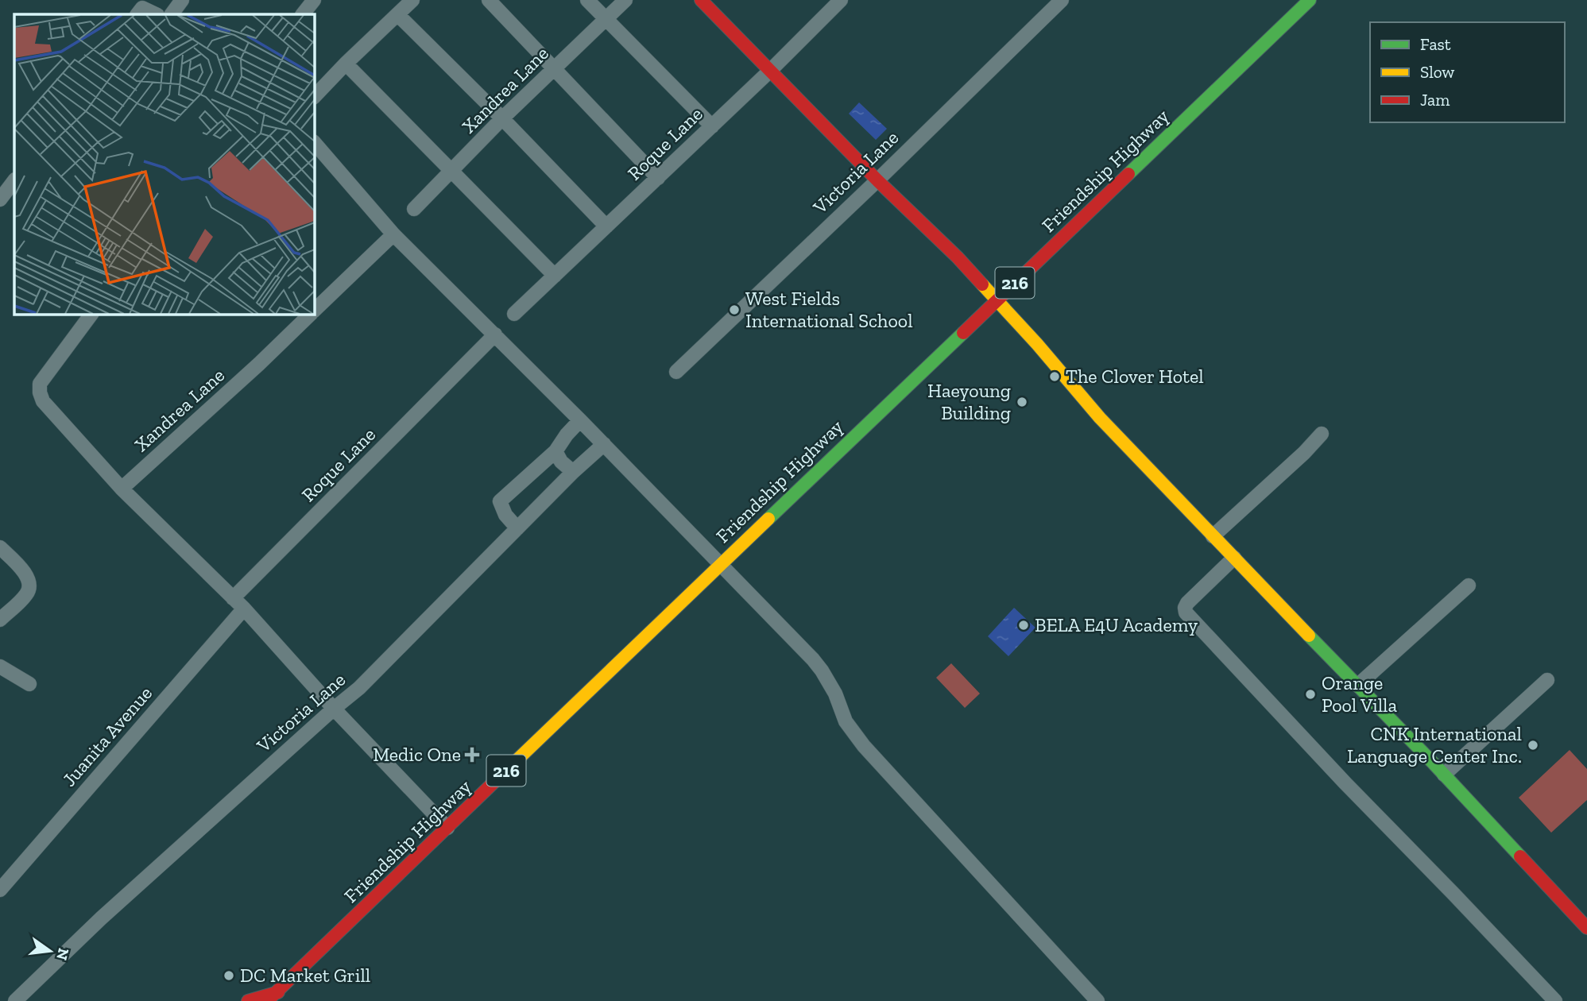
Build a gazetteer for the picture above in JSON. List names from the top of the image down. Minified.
{"streets":{"main road":["Friendship Highway","216"],"street":["Xandrea Lane","Roque Lane","Victoria Lane","Juanita Avenue"]},"places":{"other":["West Fields International School","The Clover Hotel","Haeyoung Building","BELA E4U Academy","Orange Pool Villa","CNK International Language Center Inc.","DC Market Grill"],"health":["Medic One"]},"legend":["Fast","Slow","Jam"],"north":"right"}
